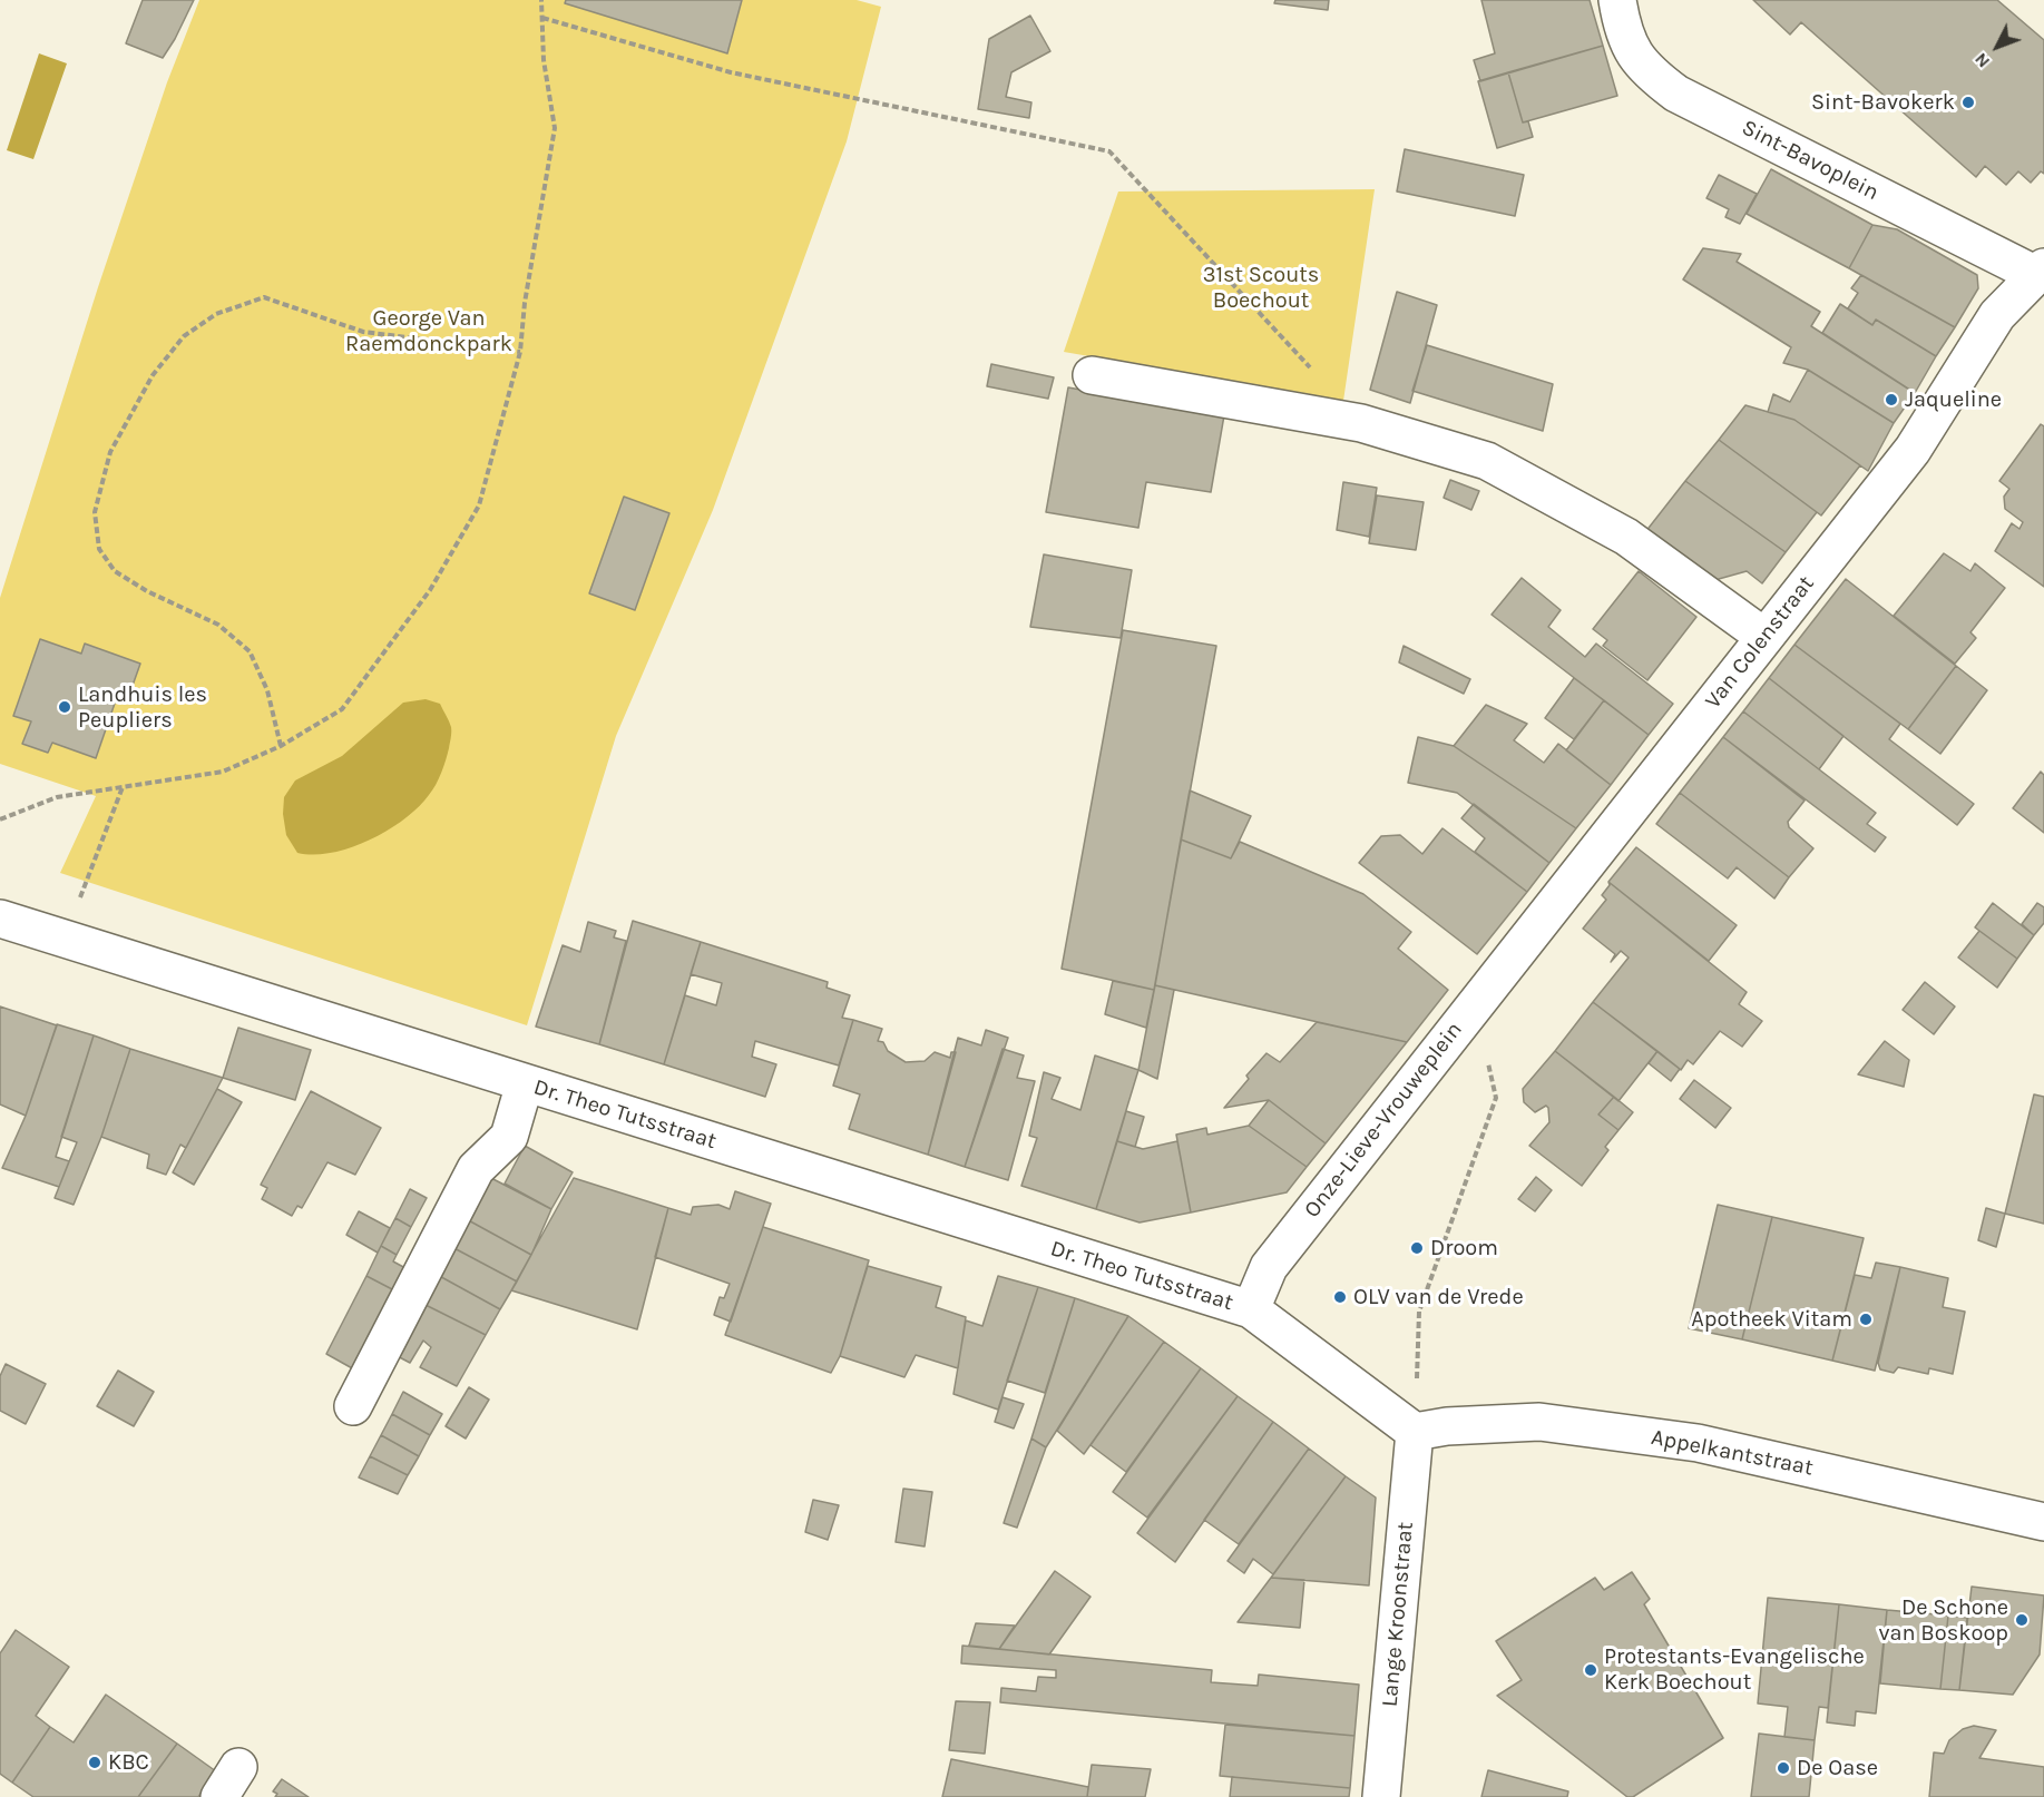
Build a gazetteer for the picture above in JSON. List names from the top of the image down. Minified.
{"streets":{"street":["Sint-Bavoplein","Van Colenstraat","Dr. Theo Tutsstraat","Onze-Lieve-Vrouweplein","Appelkantstraat","Lange Kroonstraat"]},"crossings":[["Sint-Bavoplein","Van Colenstraat"],["Van Colenstraat","Onze-Lieve-Vrouweplein"],["Dr. Theo Tutsstraat","Onze-Lieve-Vrouweplein"],["Onze-Lieve-Vrouweplein","Appelkantstraat"],["Onze-Lieve-Vrouweplein","Lange Kroonstraat"],["Appelkantstraat","Lange Kroonstraat"]],"parks":["31st Scouts Boechout","George Van Raemdonckpark"],"places":["Sint-Bavokerk","Jaqueline","Landhuis les Peupliers","Droom","OLV van de Vrede","Apotheek Vitam","De Schone van Boskoop","Protestants-Evangelische Kerk Boechout","KBC","De Oase"],"north":"bottom left"}
